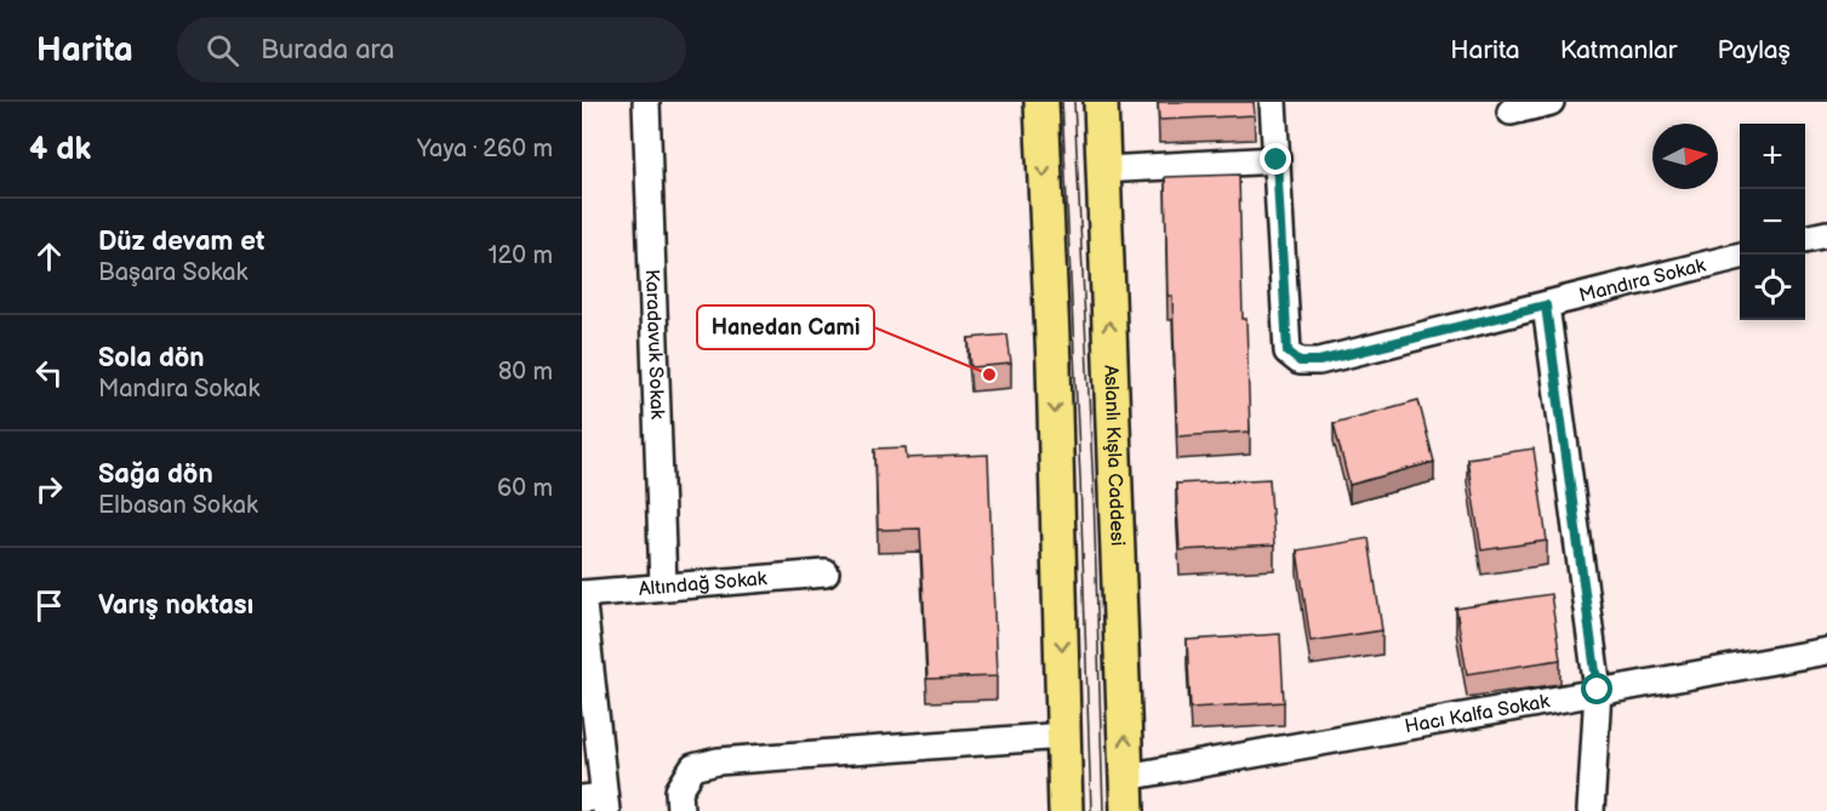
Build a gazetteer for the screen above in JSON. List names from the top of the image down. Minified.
{"streets":{"main road":["Aslanlı Kışla Caddesi"],"street":["Mandıra Sokak","Karadavuk Sokak","Altındağ Sokak","Hacı Kalfa Sokak"]},"crossings":[["Karadavuk Sokak","Altındağ Sokak"],["Aslanlı Kışla Caddesi","Hacı Kalfa Sokak"]],"places":["Hanedan Cami"],"north":"right","page":{"header":"Harita","search":"Burada ara","nav":["Harita","Katmanlar","Paylaş"],"heading":["4 dk","Yaya · 260 m"],"map_buttons":["+","−"],"list":[["Düz devam et","Başara Sokak","120 m"],["Sola dön","Mandıra Sokak","80 m"],["Sağa dön","Elbasan Sokak","60 m"],"Varış noktası"]}}
